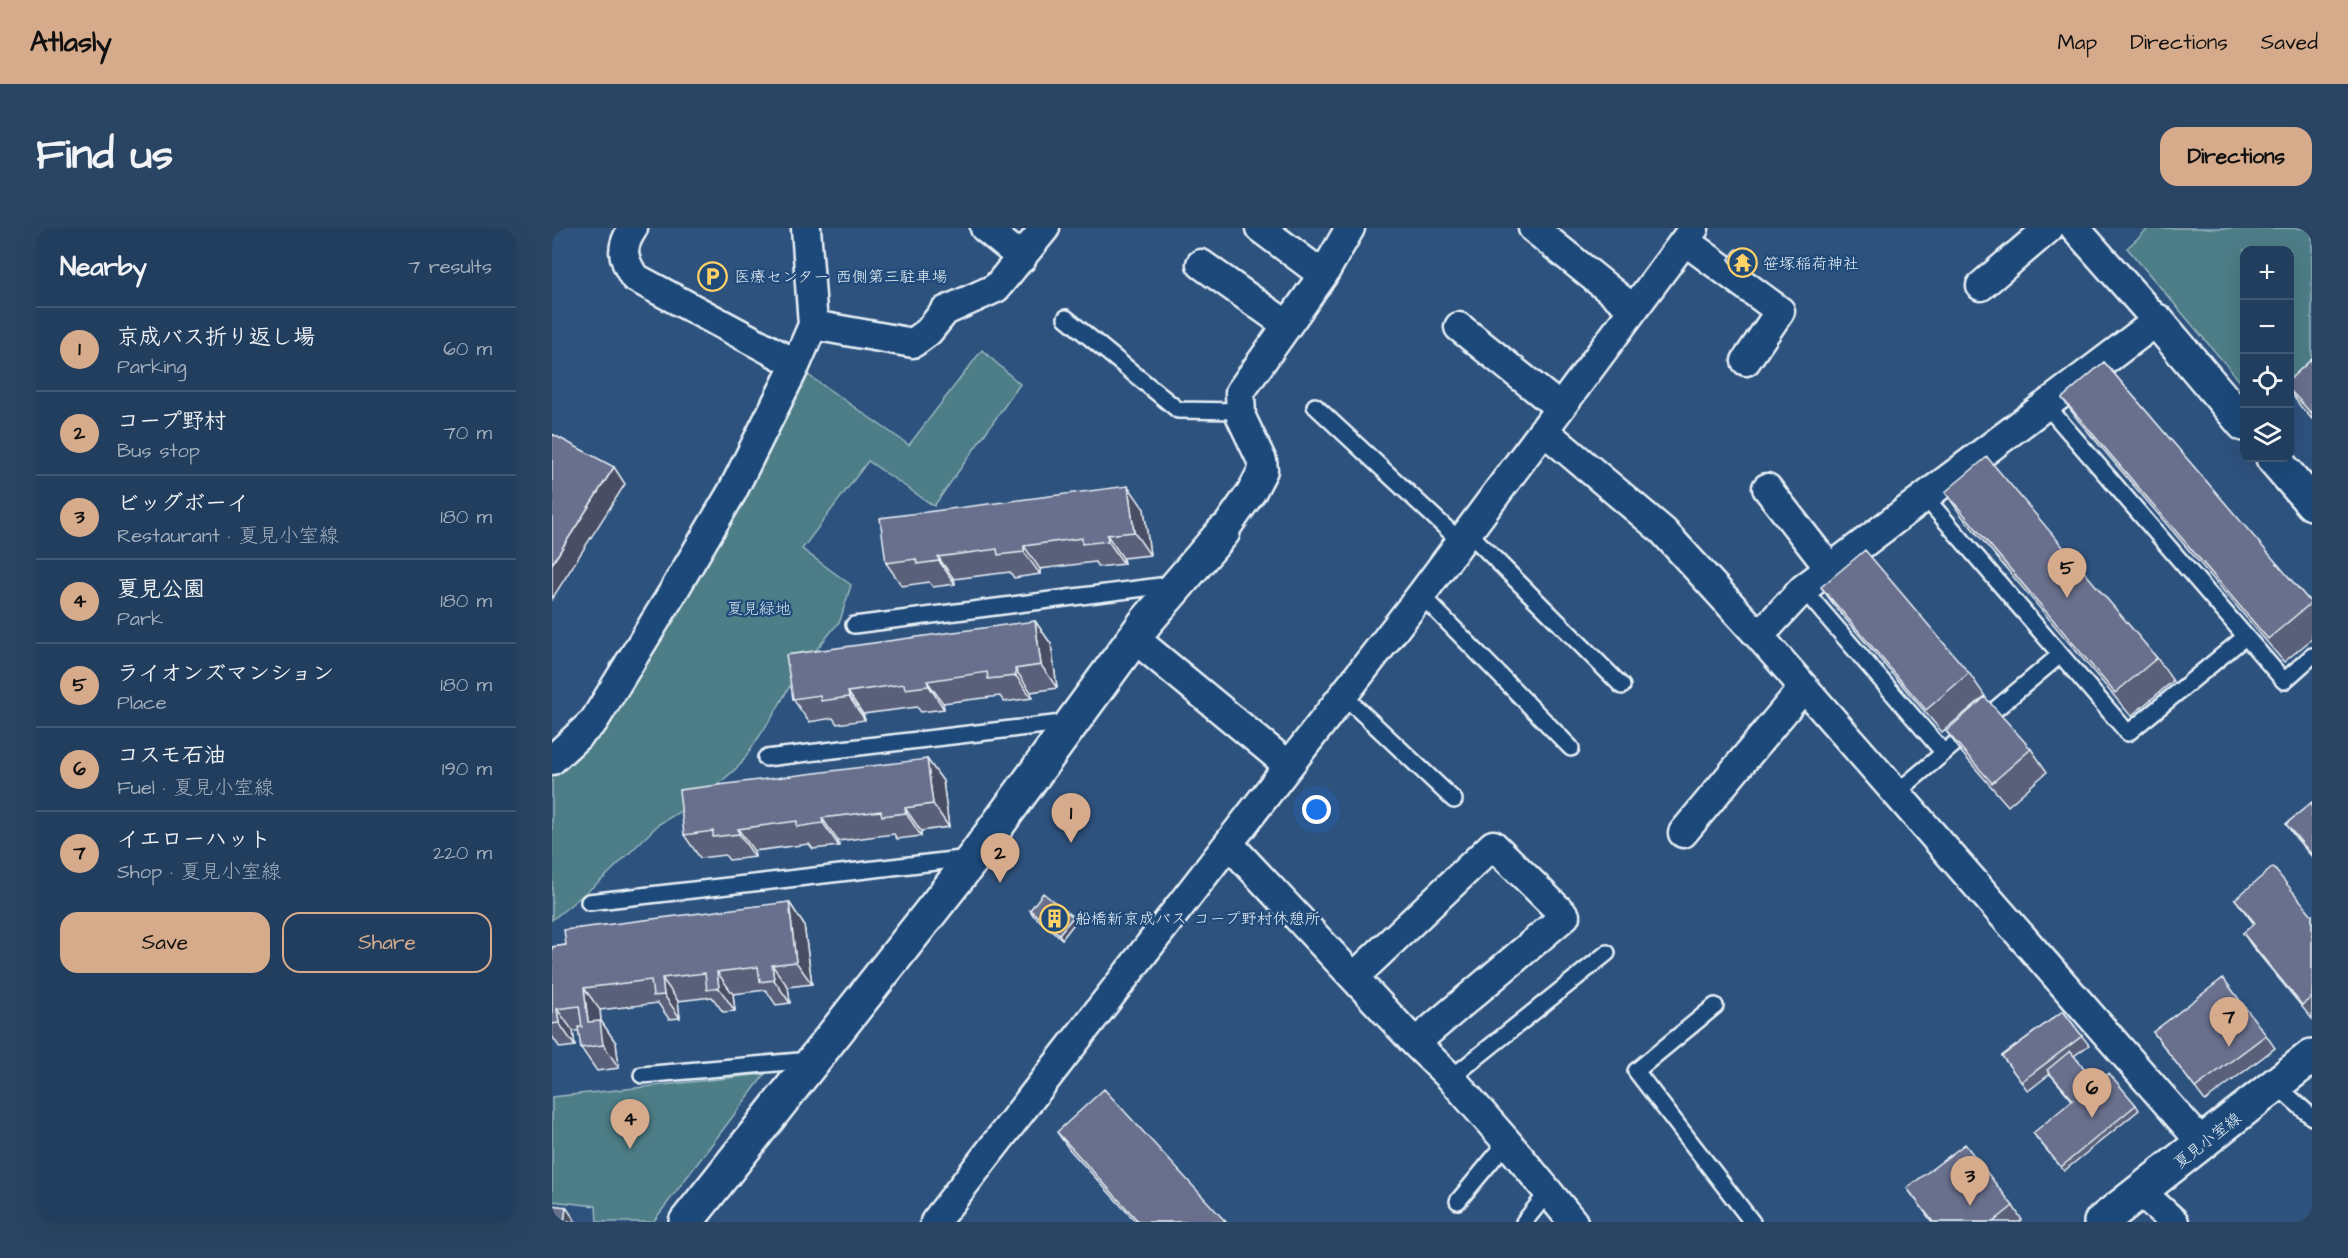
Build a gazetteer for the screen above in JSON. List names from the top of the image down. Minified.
{"streets":{"street":["夏見小室線"]},"parks":["夏見緑地"],"places":{"temple":["笹塚稲荷神社"],"parking":["医療センター 西側第三駐車場"],"building":["船橋新京成バス コープ野村休憩所"]},"page":{"header":"Atlasly","nav":["Map","Directions","Saved"],"title":"Find us","buttons":["Directions",["Save","Share"]],"heading":["Nearby","7 results"],"map_buttons":["+","−"],"list":[{"mark":"1","name":"京成バス折り返し場","note":"Parking","value":"60 m"},{"mark":"2","name":"コープ野村","note":"Bus stop","value":"70 m"},{"mark":"3","name":"ビッグボーイ","note":"Restaurant · 夏見小室線","value":"180 m"},{"mark":"4","name":"夏見公園","note":"Park","value":"180 m"},{"mark":"5","name":"ライオンズマンション","note":"Place","value":"180 m"},{"mark":"6","name":"コスモ石油","note":"Fuel · 夏見小室線","value":"190 m"},{"mark":"7","name":"イエローハット","note":"Shop · 夏見小室線","value":"220 m"}],"pins":["5","1","2","7","6","4","3"]}}
